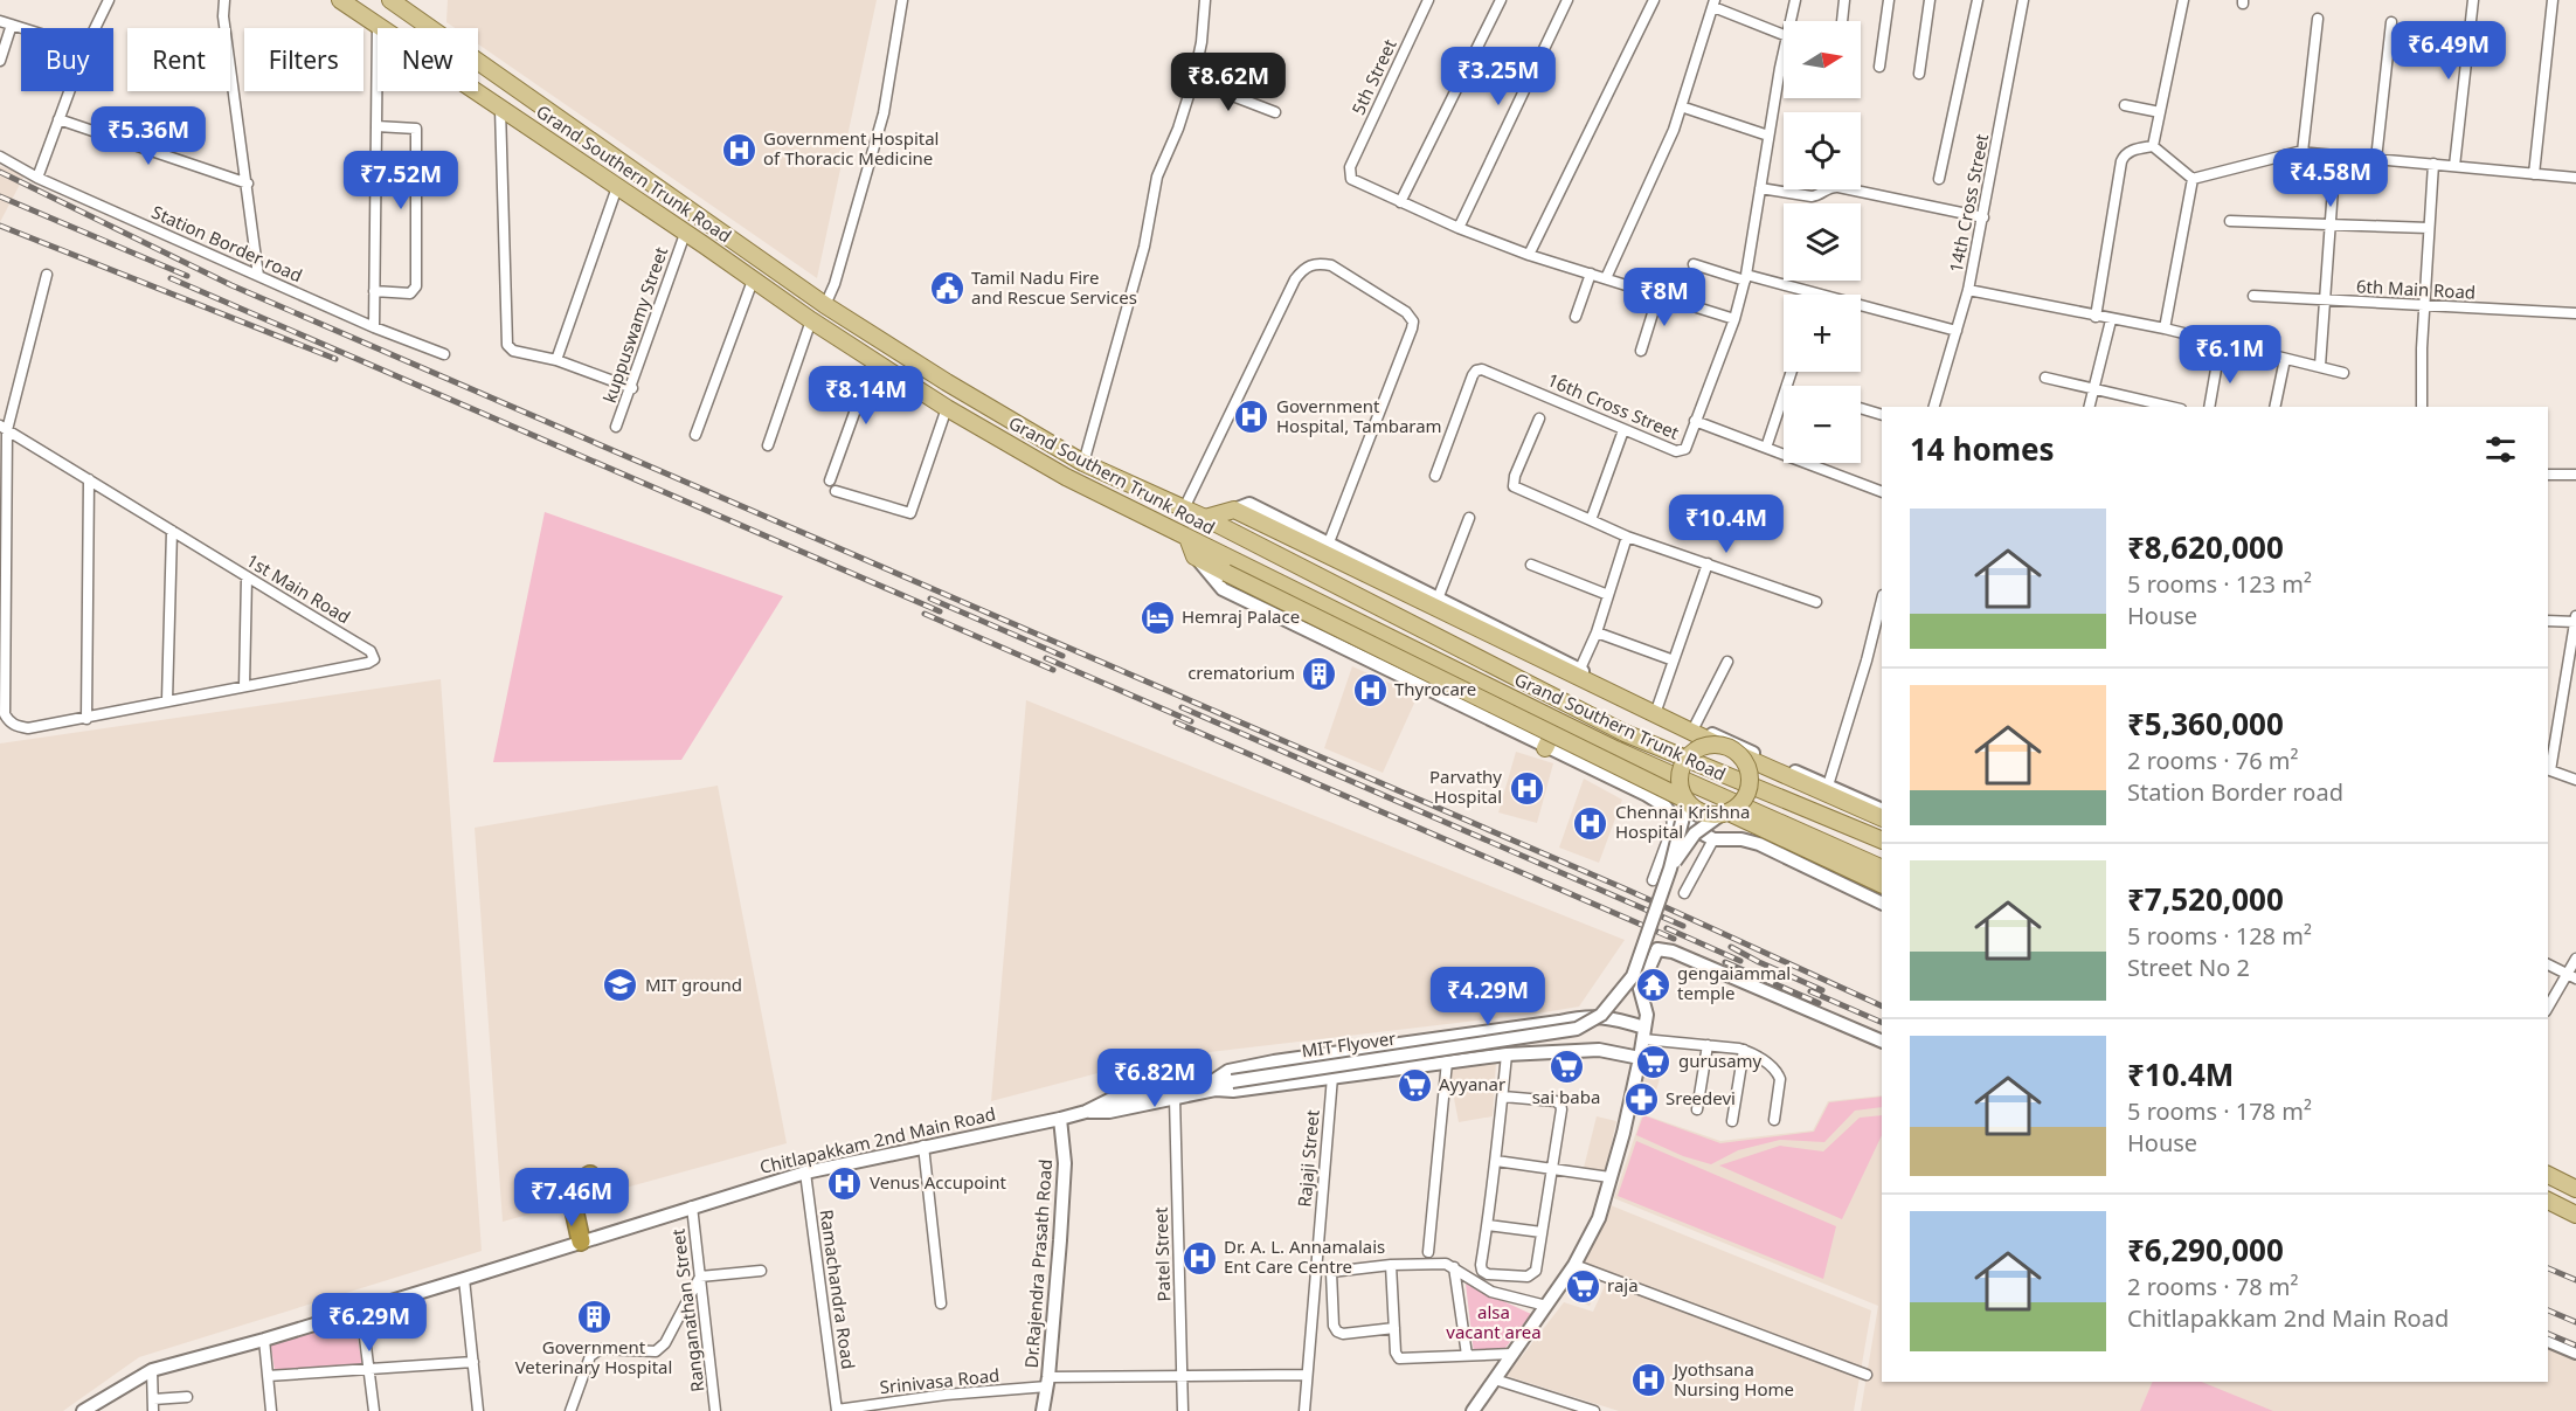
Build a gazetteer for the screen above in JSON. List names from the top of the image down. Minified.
{"streets":{"main road":["Grand Southern Trunk Road"],"street":["5th Street","14th Cross Street","Station Border road","6th Main Road","kuppuswamy Street","16th Cross Street","1st Main Road","MIT Flyover","Chitlapakkam 2nd Main Road","Rajaji Street","Patel Street","Dr.Rajendra Prasath Road","Ramachandra Road","Ranganathan Street","Srinivasa Road"]},"crossings":[["Grand Southern Trunk Road","kuppuswamy Street"],["Chitlapakkam 2nd Main Road","Dr.Rajendra Prasath Road"],["Chitlapakkam 2nd Main Road","Ramachandra Road"],["Chitlapakkam 2nd Main Road","Ranganathan Street"],["Rajaji Street","Srinivasa Road"],["Patel Street","Srinivasa Road"],["Dr.Rajendra Prasath Road","Srinivasa Road"],["Ramachandra Road","Srinivasa Road"]],"parks":["alsa vacant area"],"places":{"hospital":["Government Hospital of Thoracic Medicine","Government Hospital, Tambaram","Thyrocare","Parvathy Hospital","Chennai Krishna Hospital","Venus Accupoint","Dr. A. L. Annamalais Ent Care Centre","Jyothsana Nursing Home"],"public building":["Tamil Nadu Fire and Rescue Services"],"hotel":["Hemraj Palace"],"building":["crematorium","Government Veterinary Hospital"],"temple":["gengaiammal temple"],"school or university":["MIT ground"],"supermarket":["gurusamy","sai baba","Ayyanar","raja"],"pharmacy":["Sreedevi"]},"north":"right","page":{"map_buttons":["+","−"],"price":["₹6.49M","₹3.25M","₹8.62M","₹5.36M","₹4.58M","₹7.52M","₹8M","₹6.1M","₹8.14M","₹10.4M","₹4.29M","₹6.82M","₹7.46M","₹6.29M"],"chip":["Buy","Rent","Filters","New"],"heading":"14 homes","list":[{"name":"₹8,620,000","note":"5 rooms · 123 m² · House"},{"name":"₹5,360,000","note":"2 rooms · 76 m² · Station Border road"},{"name":"₹7,520,000","note":"5 rooms · 128 m² · Street No 2"},{"name":"₹10.4M","note":"5 rooms · 178 m² · House"},{"name":"₹6,290,000","note":"2 rooms · 78 m² · Chitlapakkam 2nd Main Road"}]}}
